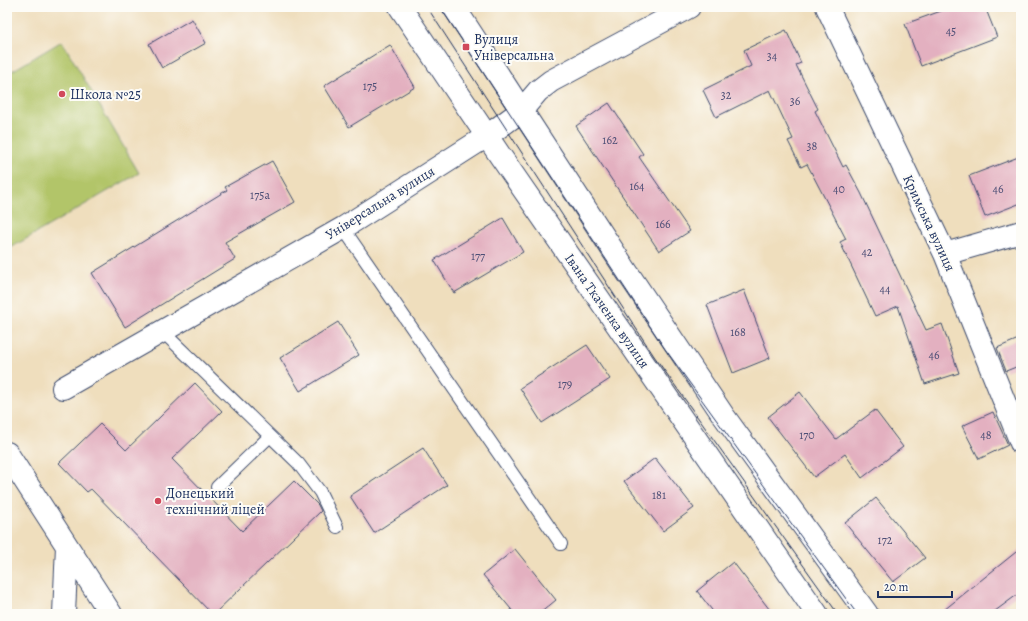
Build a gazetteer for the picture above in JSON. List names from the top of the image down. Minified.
{"streets":{"street":["Універсальна вулиця","Кримська вулиця","Івана Ткаченка вулиця"]},"crossings":[["Універсальна вулиця","Івана Ткаченка вулиця"]],"places":{"transit":["Вулиця Універсальна"],"other":["Школа №25","Донецький технічний ліцей"]},"house_numbers":["45","34","175","32","36","162","38","164","40","46","175а","166","42","177","44","168","46","179","170","48","181","172"],"scale_bar":"20 m"}
